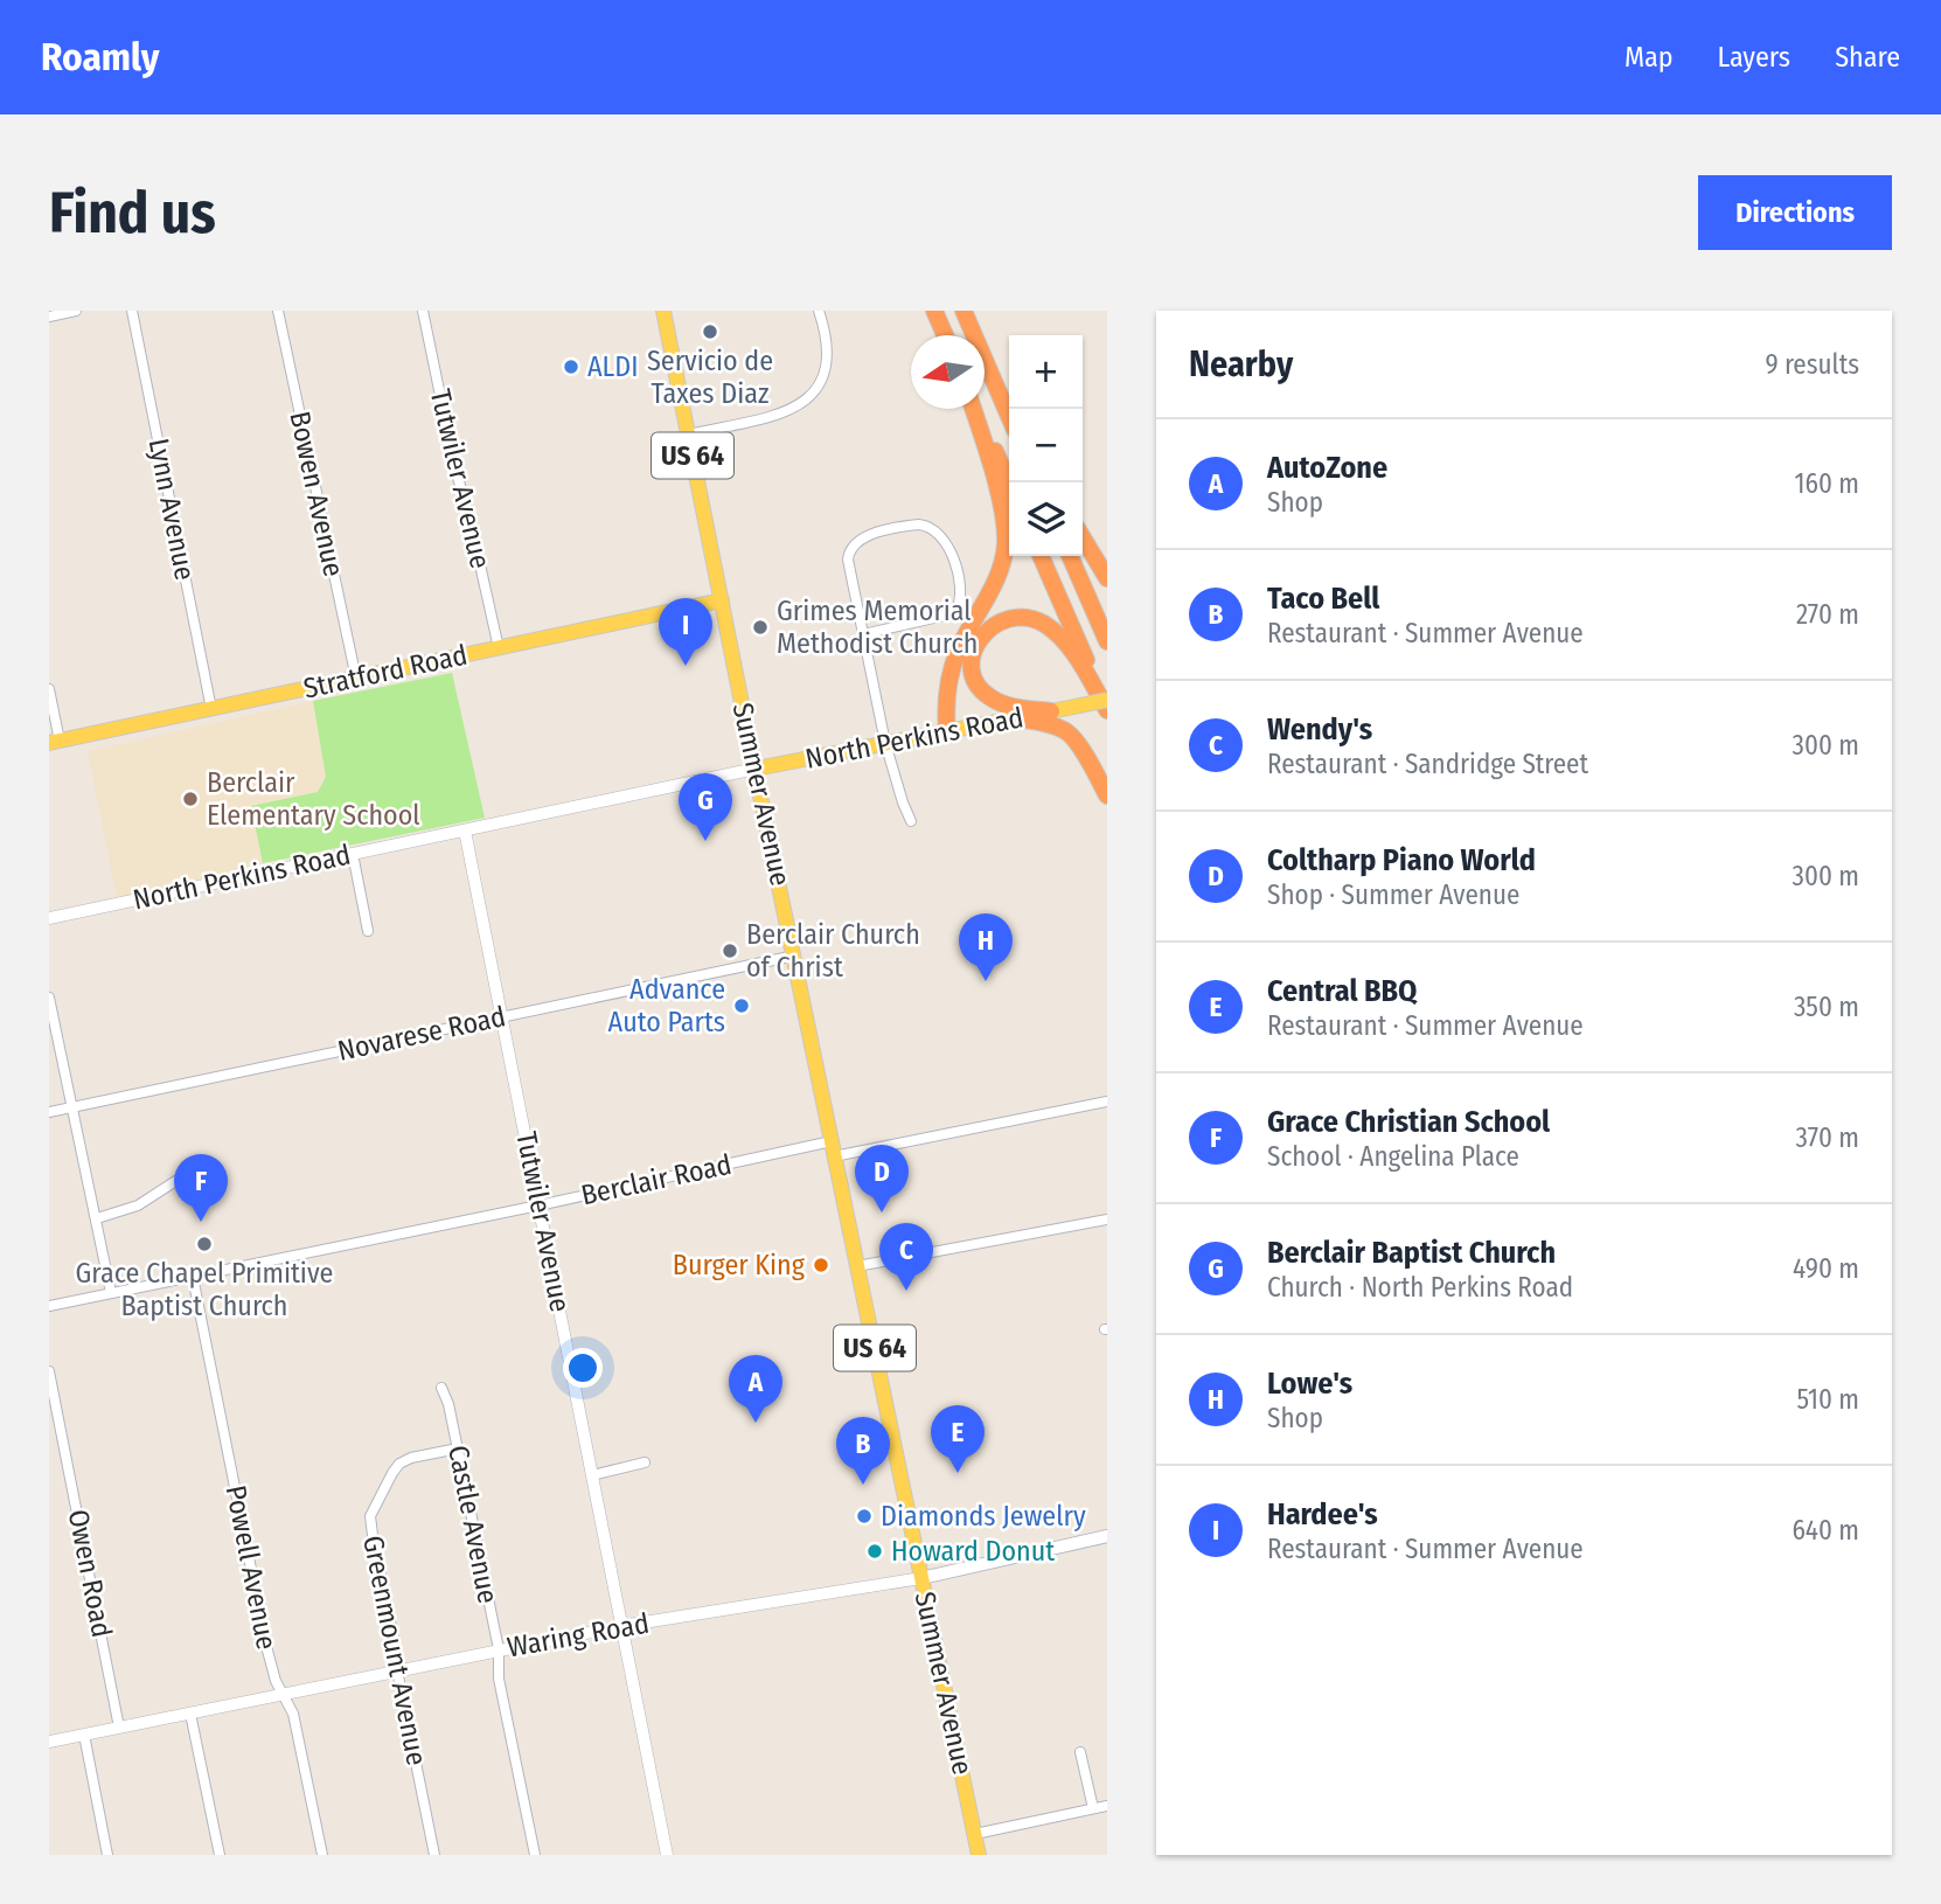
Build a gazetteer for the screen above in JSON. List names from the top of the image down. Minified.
{"streets":{"main road":["US 64","Stratford Road","North Perkins Road","Summer Avenue","Waring Road"],"street":["Tutwiler Avenue","Bowen Avenue","Lynn Avenue","Novarese Road","Berclair Road","Castle Avenue","Powell Avenue","Owen Road","Greenmount Avenue"]},"crossings":[["Tutwiler Avenue","Stratford Road"],["Tutwiler Avenue","North Perkins Road"],["Tutwiler Avenue","Novarese Road"],["Tutwiler Avenue","Berclair Road"],["Tutwiler Avenue","Waring Road"],["Bowen Avenue","Stratford Road"],["Lynn Avenue","Stratford Road"],["Stratford Road","Summer Avenue"],["North Perkins Road","Summer Avenue"],["Summer Avenue","Novarese Road"],["Summer Avenue","Berclair Road"],["Summer Avenue","Waring Road"],["Berclair Road","Powell Avenue"],["Castle Avenue","Waring Road"],["Castle Avenue","Greenmount Avenue"],["Powell Avenue","Waring Road"],["Owen Road","Waring Road"],["Waring Road","Greenmount Avenue"]],"places":["Servicio de Taxes Diaz","ALDI","Grimes Memorial Methodist Church","Berclair Elementary School","Berclair Church of Christ","Advance Auto Parts","Grace Chapel Primitive Baptist Church","Burger King","Diamonds Jewelry","Howard Donut"],"north":"left","page":{"header":"Roamly","nav":["Map","Layers","Share"],"buttons":"Directions","title":"Find us","heading":["Nearby","9 results"],"map_buttons":["+","−"],"list":[{"mark":"A","name":"AutoZone","note":"Shop","value":"160 m"},{"mark":"B","name":"Taco Bell","note":"Restaurant · Summer Avenue","value":"270 m"},{"mark":"C","name":"Wendy's","note":"Restaurant · Sandridge Street","value":"300 m"},{"mark":"D","name":"Coltharp Piano World","note":"Shop · Summer Avenue","value":"300 m"},{"mark":"E","name":"Central BBQ","note":"Restaurant · Summer Avenue","value":"350 m"},{"mark":"F","name":"Grace Christian School","note":"School · Angelina Place","value":"370 m"},{"mark":"G","name":"Berclair Baptist Church","note":"Church · North Perkins Road","value":"490 m"},{"mark":"H","name":"Lowe's","note":"Shop","value":"510 m"},{"mark":"I","name":"Hardee's","note":"Restaurant · Summer Avenue","value":"640 m"}],"pins":["I","G","H","D","F","C","A","E","B"]}}
